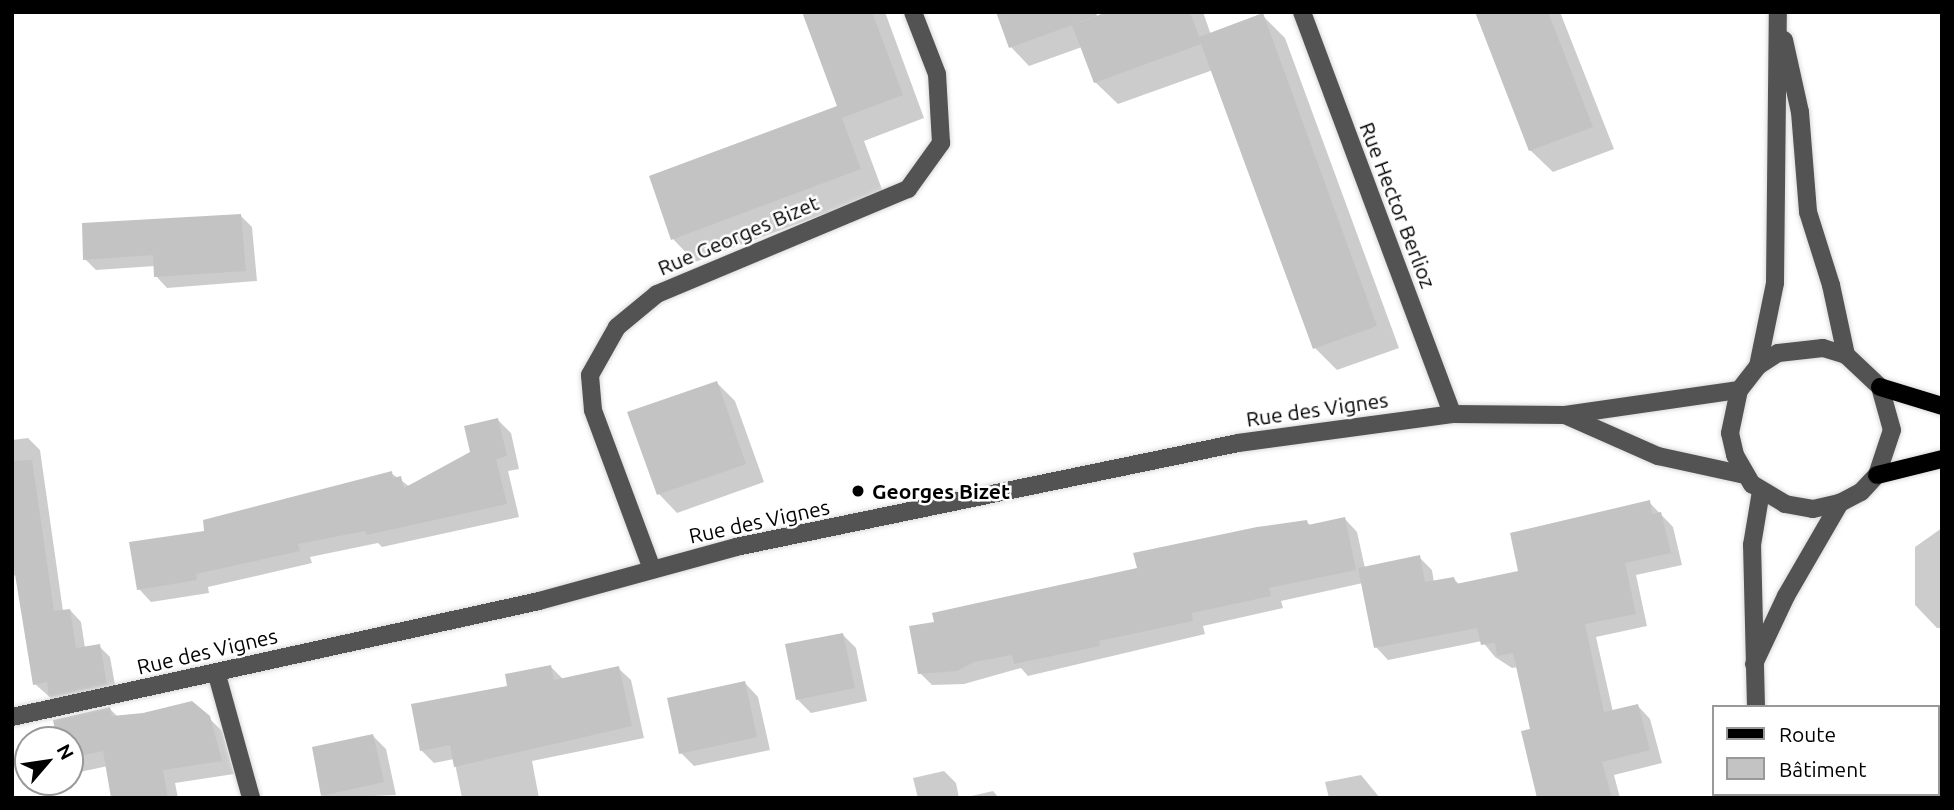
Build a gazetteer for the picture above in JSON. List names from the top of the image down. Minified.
{"streets":{"street":["Rue Hector Berlioz","Rue Georges Bizet","Rue des Vignes"]},"crossings":[["Rue Hector Berlioz","Rue des Vignes"],["Rue Georges Bizet","Rue des Vignes"]],"places":["Georges Bizet"],"legend":["Route","Bâtiment"],"north":"top right"}
